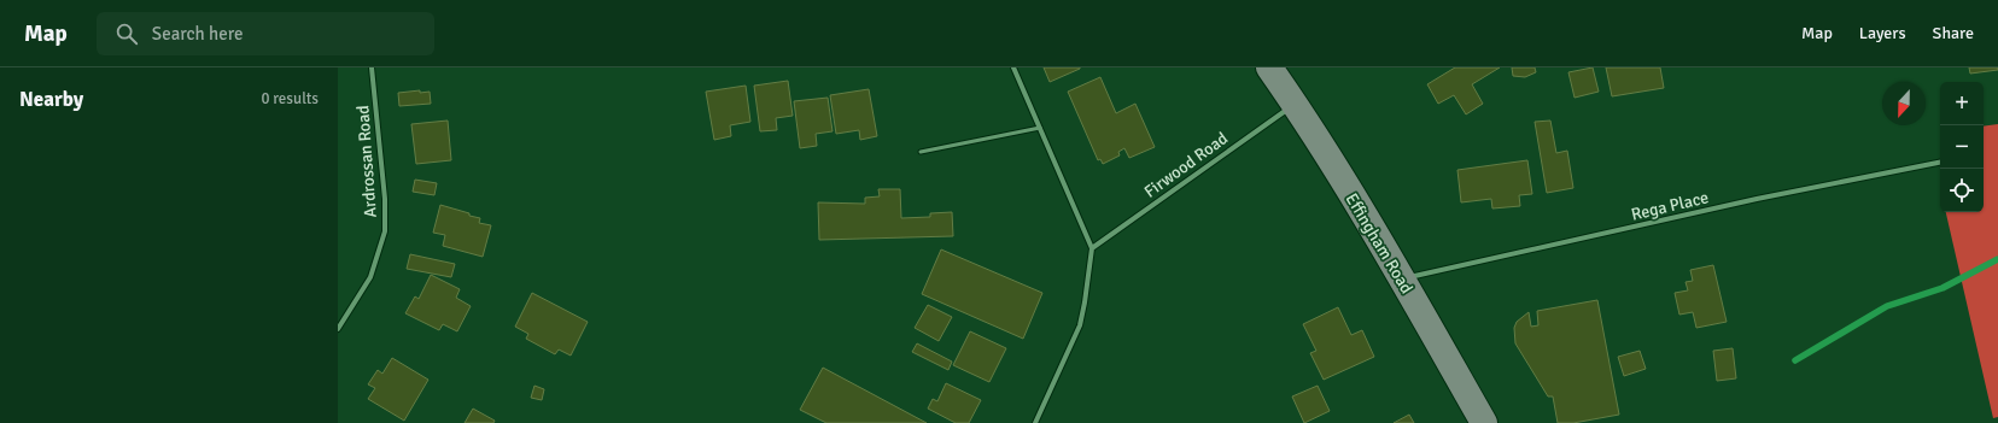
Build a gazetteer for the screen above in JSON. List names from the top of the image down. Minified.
{"streets":{"street":["Ardrossan Road","Firwood Road","Rega Place","Effingham Road"]},"crossings":[["Firwood Road","Effingham Road"],["Rega Place","Effingham Road"]],"north":"bottom","page":{"header":"Map","search":"Search here","nav":["Map","Layers","Share"],"heading":["Nearby","0 results"],"map_buttons":["+","−"]}}
